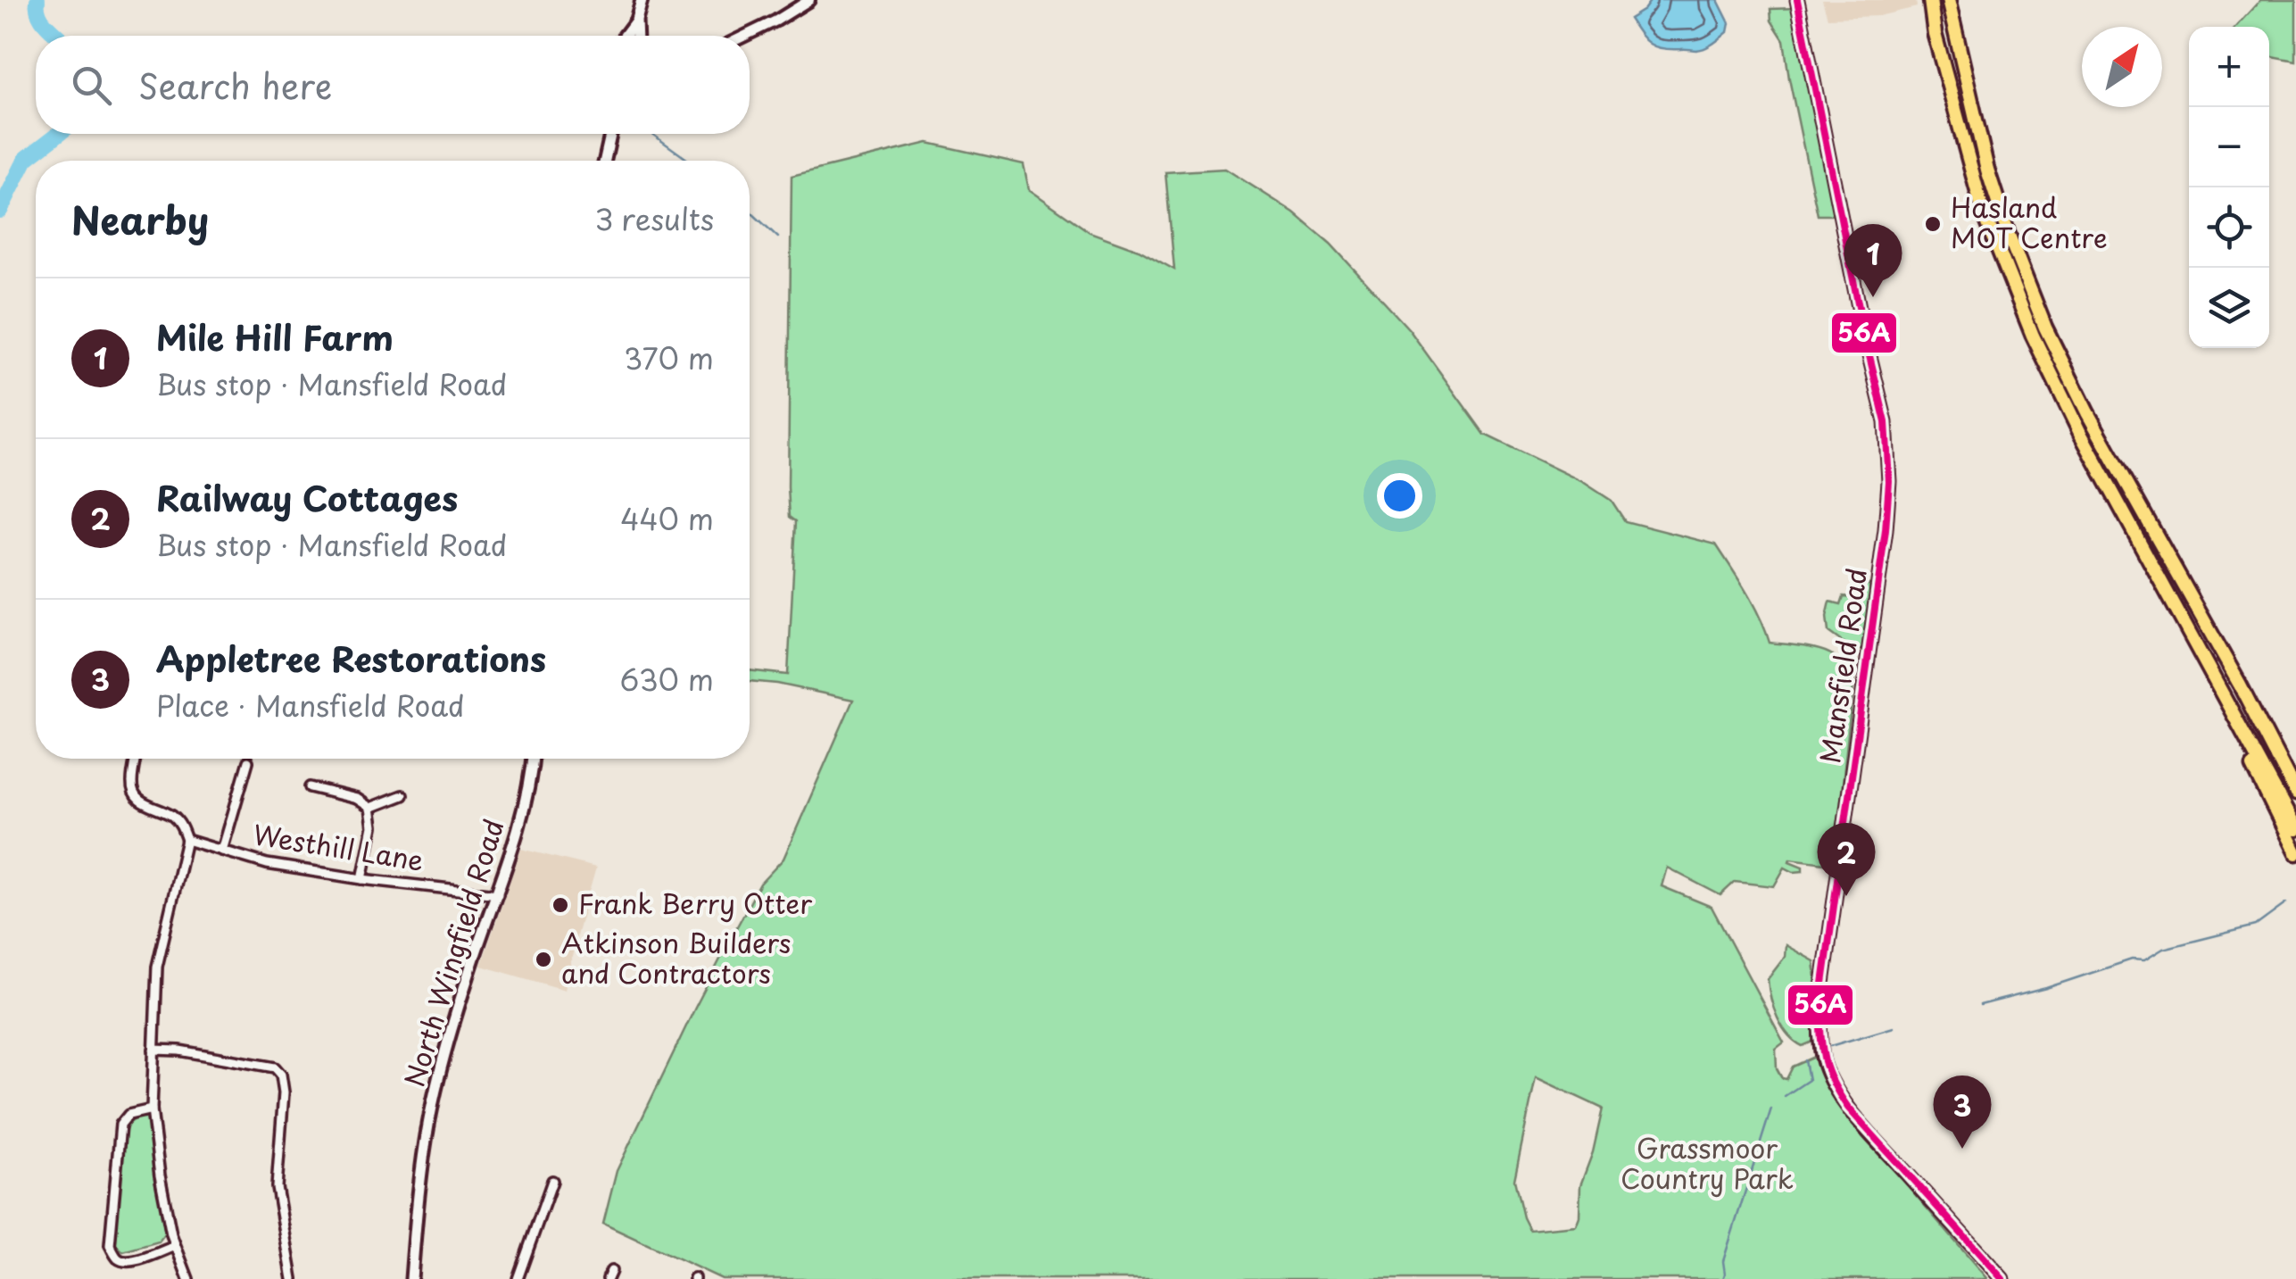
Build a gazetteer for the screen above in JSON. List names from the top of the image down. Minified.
{"streets":{"main road":["Mansfield Road","North Wingfield Road"],"street":["Westhill Lane"]},"crossings":[["Westhill Lane","North Wingfield Road"]],"parks":["Grassmoor Country Park"],"places":["Hasland MOT Centre","Frank Berry Otter","Atkinson Builders and Contractors"],"lines":["transit line 56A"],"north":"top right","page":{"map_buttons":["+","−"],"search":"Search here","heading":["Nearby","3 results"],"pins":["1","2","3"],"list":[{"mark":"1","name":"Mile Hill Farm","note":"Bus stop · Mansfield Road","value":"370 m"},{"mark":"2","name":"Railway Cottages","note":"Bus stop · Mansfield Road","value":"440 m"},{"mark":"3","name":"Appletree Restorations","note":"Place · Mansfield Road","value":"630 m"}]}}
